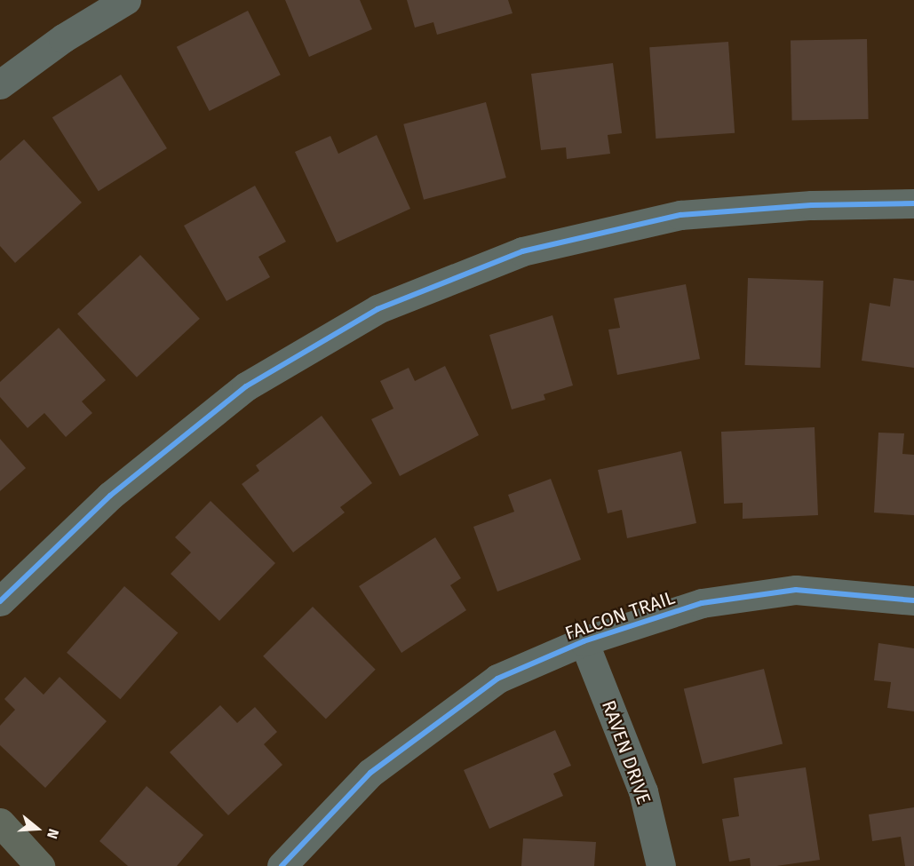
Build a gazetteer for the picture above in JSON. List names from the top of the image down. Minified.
{"streets":{"street":["FALCON TRAIL","RAVEN DRIVE"]},"crossings":[["FALCON TRAIL","RAVEN DRIVE"]],"north":"right"}
